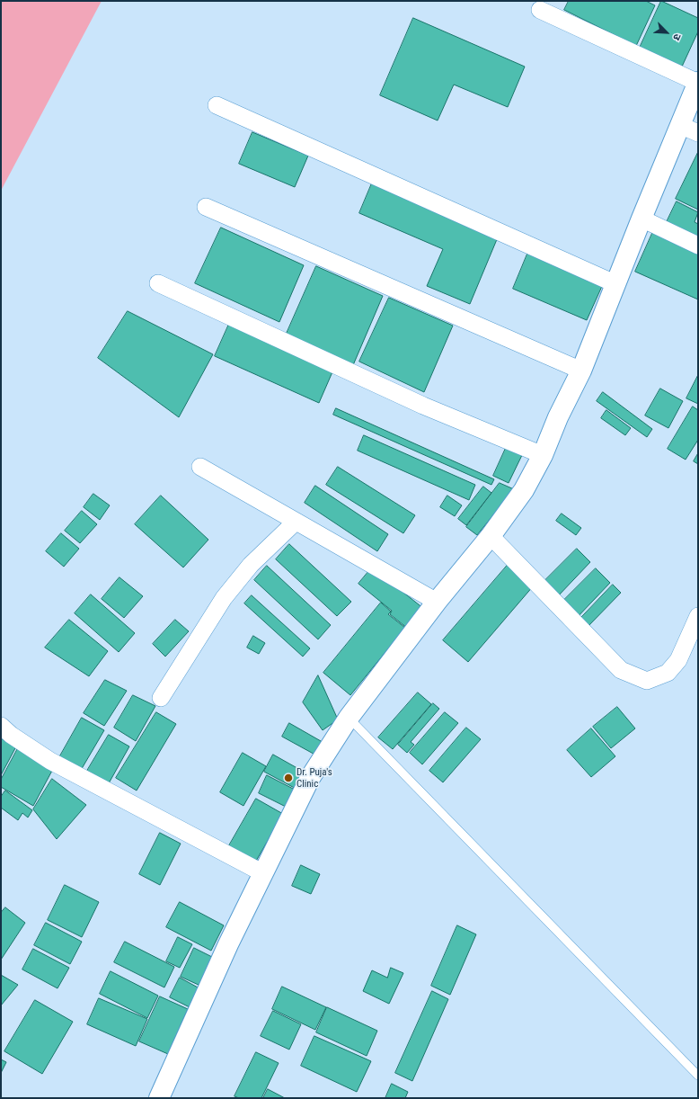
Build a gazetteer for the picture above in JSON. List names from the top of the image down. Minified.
{"places":["Dr. Puja's Clinic"],"north":"bottom right"}
